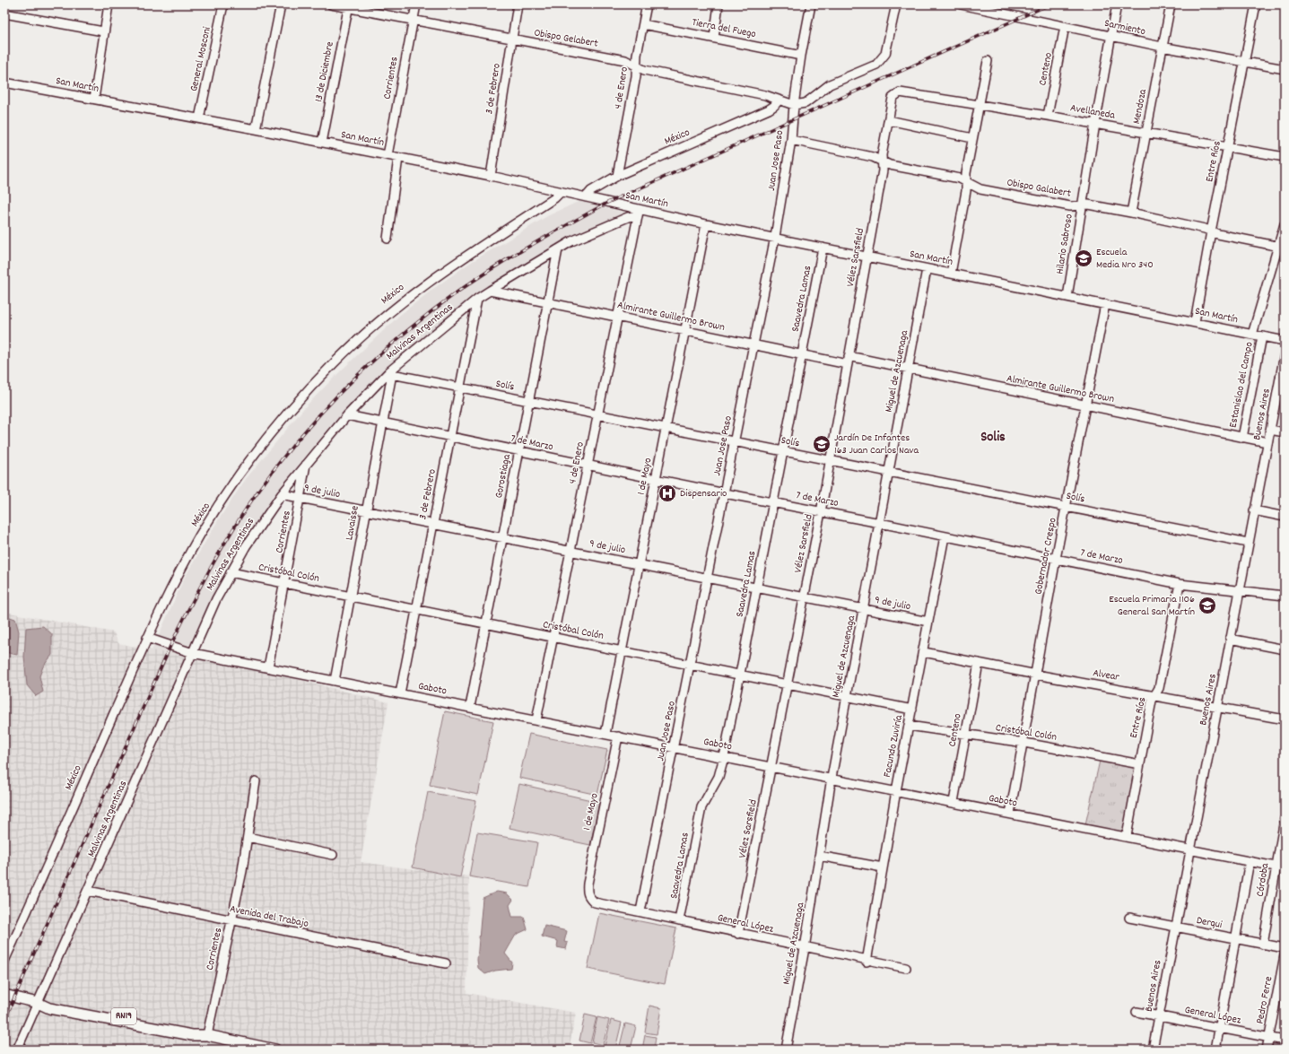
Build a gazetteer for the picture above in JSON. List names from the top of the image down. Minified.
{"streets":{"main road":["RN19"],"street":["Sarmiento","Tierra del Fuego","Obispo Gelabert","General Mosconi","Centeno","13 de Diciembre","Corrientes","San Martín","4 de Enero","3 de Febrero","Mendoza","Avellaneda","México","Juan Jose Paso","Entre Ríos","Obispo Galabert","Hilario Sabroso","Vélez Sarsfield","Saavedra Lamas","Almirante Guillermo Brown","Malvinas Argentinas","Miguel de Azcuenaga","Estanislao del Campo","Solís","Buenos Aires","7 de Marzo","Gorostiaga","1 de Mayo","9 de julio","Lavaisse","Gobernador Crespo","Cristóbal Colón","Alvear","Gaboto","Facundo Zuviría","Córdoba","Avenida del Trabajo","Derqui","General López","Pedro Ferre"]},"crossings":[["Sarmiento","Centeno"],["Sarmiento","Mendoza"],["Sarmiento","Entre Ríos"],["Sarmiento","Hilario Sabroso"],["Tierra del Fuego","4 de Enero"],["Tierra del Fuego","Juan Jose Paso"],["Obispo Gelabert","13 de Diciembre"],["Obispo Gelabert","Corrientes"],["Obispo Gelabert","4 de Enero"],["Obispo Gelabert","3 de Febrero"],["Obispo Gelabert","México"],["Obispo Gelabert","Juan Jose Paso"],["General Mosconi","San Martín"],["Centeno","Avellaneda"],["Centeno","Cristóbal Colón"],["Centeno","Alvear"],["Centeno","Gaboto"],["13 de Diciembre","San Martín"],["Corrientes","San Martín"],["Corrientes","Malvinas Argentinas"],["Corrientes","9 de julio"],["Corrientes","Cristóbal Colón"],["Corrientes","Gaboto"],["Corrientes","Avenida del Trabajo"],["Corrientes","RN19"],["San Martín","4 de Enero"],["San Martín","3 de Febrero"],["San Martín","México"],["San Martín","Juan Jose Paso"],["San Martín","Entre Ríos"],["San Martín","Hilario Sabroso"],["San Martín","Vélez Sarsfield"],["San Martín","Saavedra Lamas"],["San Martín","Malvinas Argentinas"],["San Martín","Miguel de Azcuenaga"],["San Martín","Estanislao del Campo"],["San Martín","1 de Mayo"],["San Martín","Gobernador Crespo"],["4 de Enero","México"],["4 de Enero","Almirante Guillermo Brown"],["4 de Enero","Malvinas Argentinas"],["4 de Enero","Solís"],["4 de Enero","7 de Marzo"],["4 de Enero","9 de julio"],["4 de Enero","Cristóbal Colón"],["4 de Enero","Gaboto"],["3 de Febrero","Malvinas Argentinas"],["3 de Febrero","Solís"],["3 de Febrero","7 de Marzo"],["3 de Febrero","9 de julio"],["3 de Febrero","Cristóbal Colón"],["3 de Febrero","Gaboto"],["Mendoza","Avellaneda"],["Mendoza","Obispo Galabert"],["Avellaneda","Entre Ríos"],["Avellaneda","Hilario Sabroso"],["Avellaneda","Vélez Sarsfield"],["México","Gaboto"],["Juan Jose Paso","Obispo Galabert"],["Juan Jose Paso","Almirante Guillermo Brown"],["Juan Jose Paso","Solís"],["Juan Jose Paso","7 de Marzo"],["Juan Jose Paso","9 de julio"],["Juan Jose Paso","Cristóbal Colón"],["Juan Jose Paso","Gaboto"],["Juan Jose Paso","General López"],["Entre Ríos","Obispo Galabert"],["Entre Ríos","7 de Marzo"],["Entre Ríos","Cristóbal Colón"],["Entre Ríos","Alvear"],["Entre Ríos","Gaboto"],["Obispo Galabert","Hilario Sabroso"],["Obispo Galabert","Vélez Sarsfield"],["Obispo Galabert","Estanislao del Campo"],["Vélez Sarsfield","Almirante Guillermo Brown"],["Vélez Sarsfield","Solís"],["Vélez Sarsfield","7 de Marzo"],["Vélez Sarsfield","9 de julio"],["Vélez Sarsfield","Cristóbal Colón"],["Vélez Sarsfield","Gaboto"],["Vélez Sarsfield","General López"],["Saavedra Lamas","Almirante Guillermo Brown"],["Saavedra Lamas","Solís"],["Saavedra Lamas","7 de Marzo"],["Saavedra Lamas","9 de julio"],["Saavedra Lamas","Cristóbal Colón"],["Saavedra Lamas","Gaboto"],["Saavedra Lamas","General López"],["Almirante Guillermo Brown","Malvinas Argentinas"],["Almirante Guillermo Brown","Miguel de Azcuenaga"],["Almirante Guillermo Brown","Estanislao del Campo"],["Almirante Guillermo Brown","Buenos Aires"],["Almirante Guillermo Brown","Gorostiaga"],["Almirante Guillermo Brown","1 de Mayo"],["Almirante Guillermo Brown","Gobernador Crespo"],["Malvinas Argentinas","Solís"],["Malvinas Argentinas","7 de Marzo"],["Malvinas Argentinas","Gorostiaga"],["Malvinas Argentinas","9 de julio"],["Malvinas Argentinas","Lavaisse"],["Malvinas Argentinas","Cristóbal Colón"],["Malvinas Argentinas","Gaboto"],["Malvinas Argentinas","Avenida del Trabajo"],["Malvinas Argentinas","RN19"],["Miguel de Azcuenaga","Solís"],["Miguel de Azcuenaga","7 de Marzo"],["Miguel de Azcuenaga","9 de julio"],["Miguel de Azcuenaga","Cristóbal Colón"],["Miguel de Azcuenaga","Gaboto"],["Miguel de Azcuenaga","General López"],["Solís","Buenos Aires"],["Solís","Gorostiaga"],["Solís","1 de Mayo"],["Solís","Lavaisse"],["Solís","Gobernador Crespo"],["Buenos Aires","7 de Marzo"],["Buenos Aires","Alvear"],["Buenos Aires","Gaboto"],["Buenos Aires","Derqui"],["Buenos Aires","General López"],["7 de Marzo","Gorostiaga"],["7 de Marzo","1 de Mayo"],["7 de Marzo","Lavaisse"],["7 de Marzo","Gobernador Crespo"],["7 de Marzo","Facundo Zuviría"],["Gorostiaga","9 de julio"],["Gorostiaga","Cristóbal Colón"],["Gorostiaga","Gaboto"],["1 de Mayo","9 de julio"],["1 de Mayo","Cristóbal Colón"],["1 de Mayo","Gaboto"],["1 de Mayo","General López"],["9 de julio","Lavaisse"],["9 de julio","Facundo Zuviría"],["Lavaisse","Cristóbal Colón"],["Lavaisse","Gaboto"],["Gobernador Crespo","Cristóbal Colón"],["Gobernador Crespo","Alvear"],["Gobernador Crespo","Gaboto"],["Cristóbal Colón","Facundo Zuviría"],["Alvear","Facundo Zuviría"],["Gaboto","Facundo Zuviría"],["Gaboto","Córdoba"],["Facundo Zuviría","General López"],["Córdoba","Derqui"],["General López","Pedro Ferre"]],"districts":["Solis"],"places":{"school or university":["Escuela Media Nro 340","Jardín De Infantes 163 Juan Carlos Nava","Escuela Primaria 1106 General San Martín"],"hospital":["Dispensario"]}}
